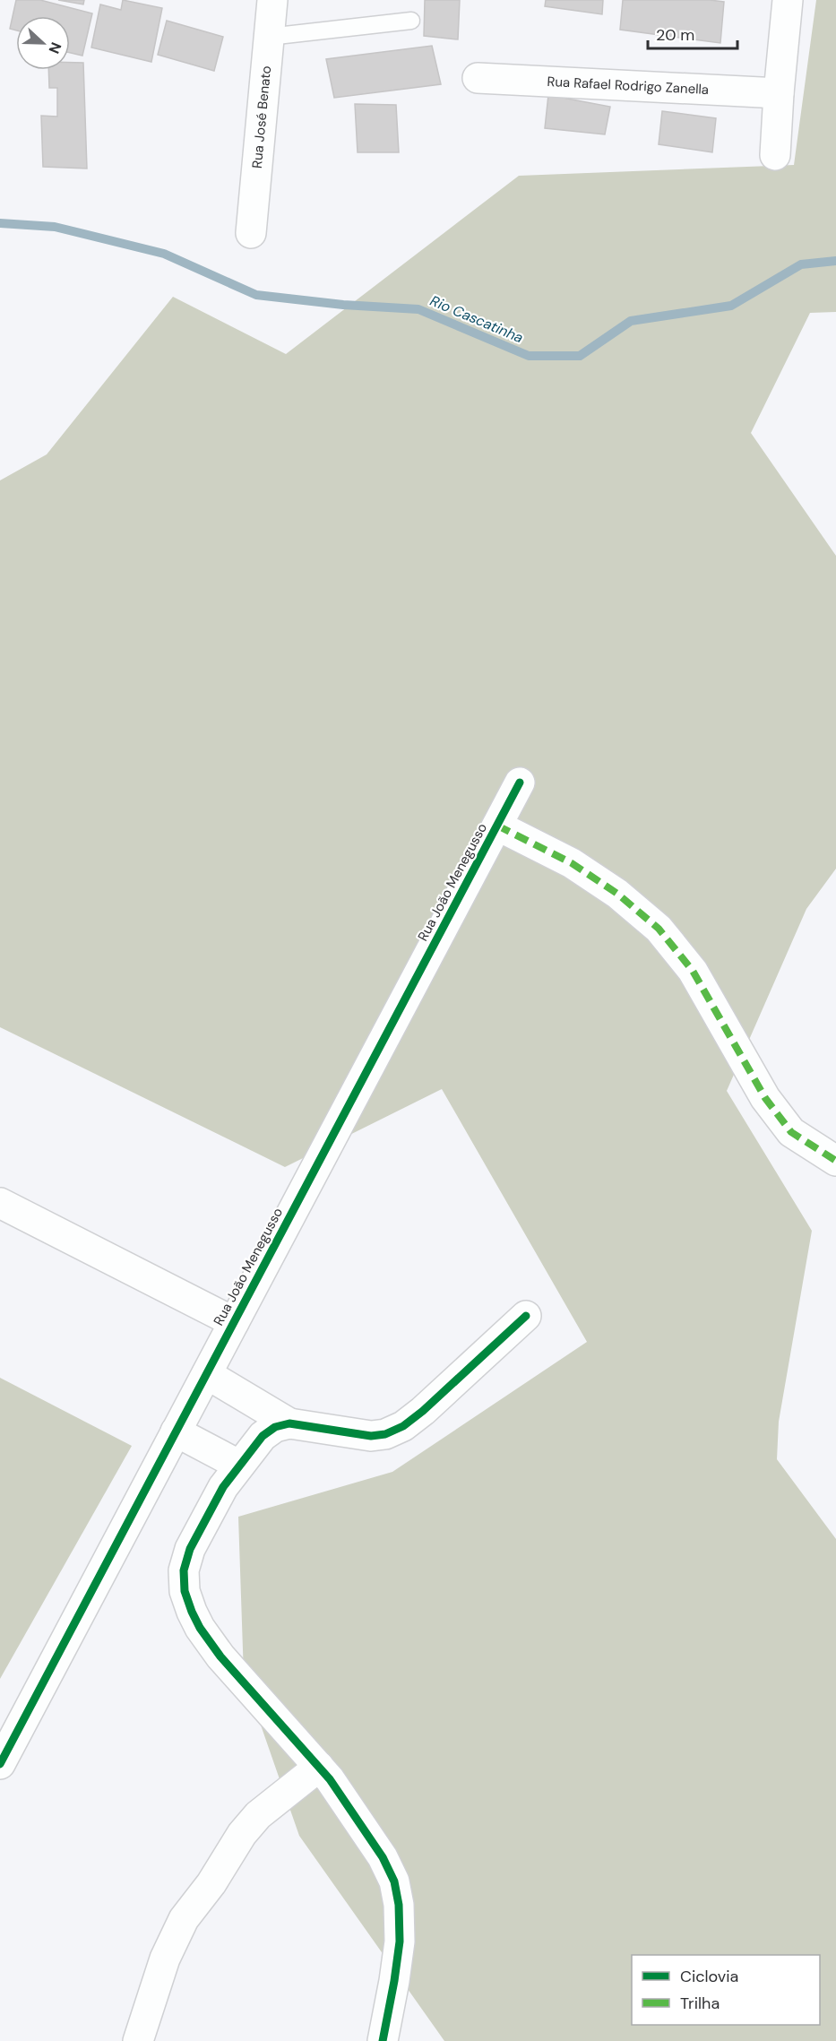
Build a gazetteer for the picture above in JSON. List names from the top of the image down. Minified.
{"streets":{"street":["Rua Rafael Rodrigo Zanella","Rua José Benato","Rua João Menegusso"]},"water":["Rio Cascatinha"],"legend":["Ciclovia","Trilha"],"scale_bar":"20 m","north":"right"}
